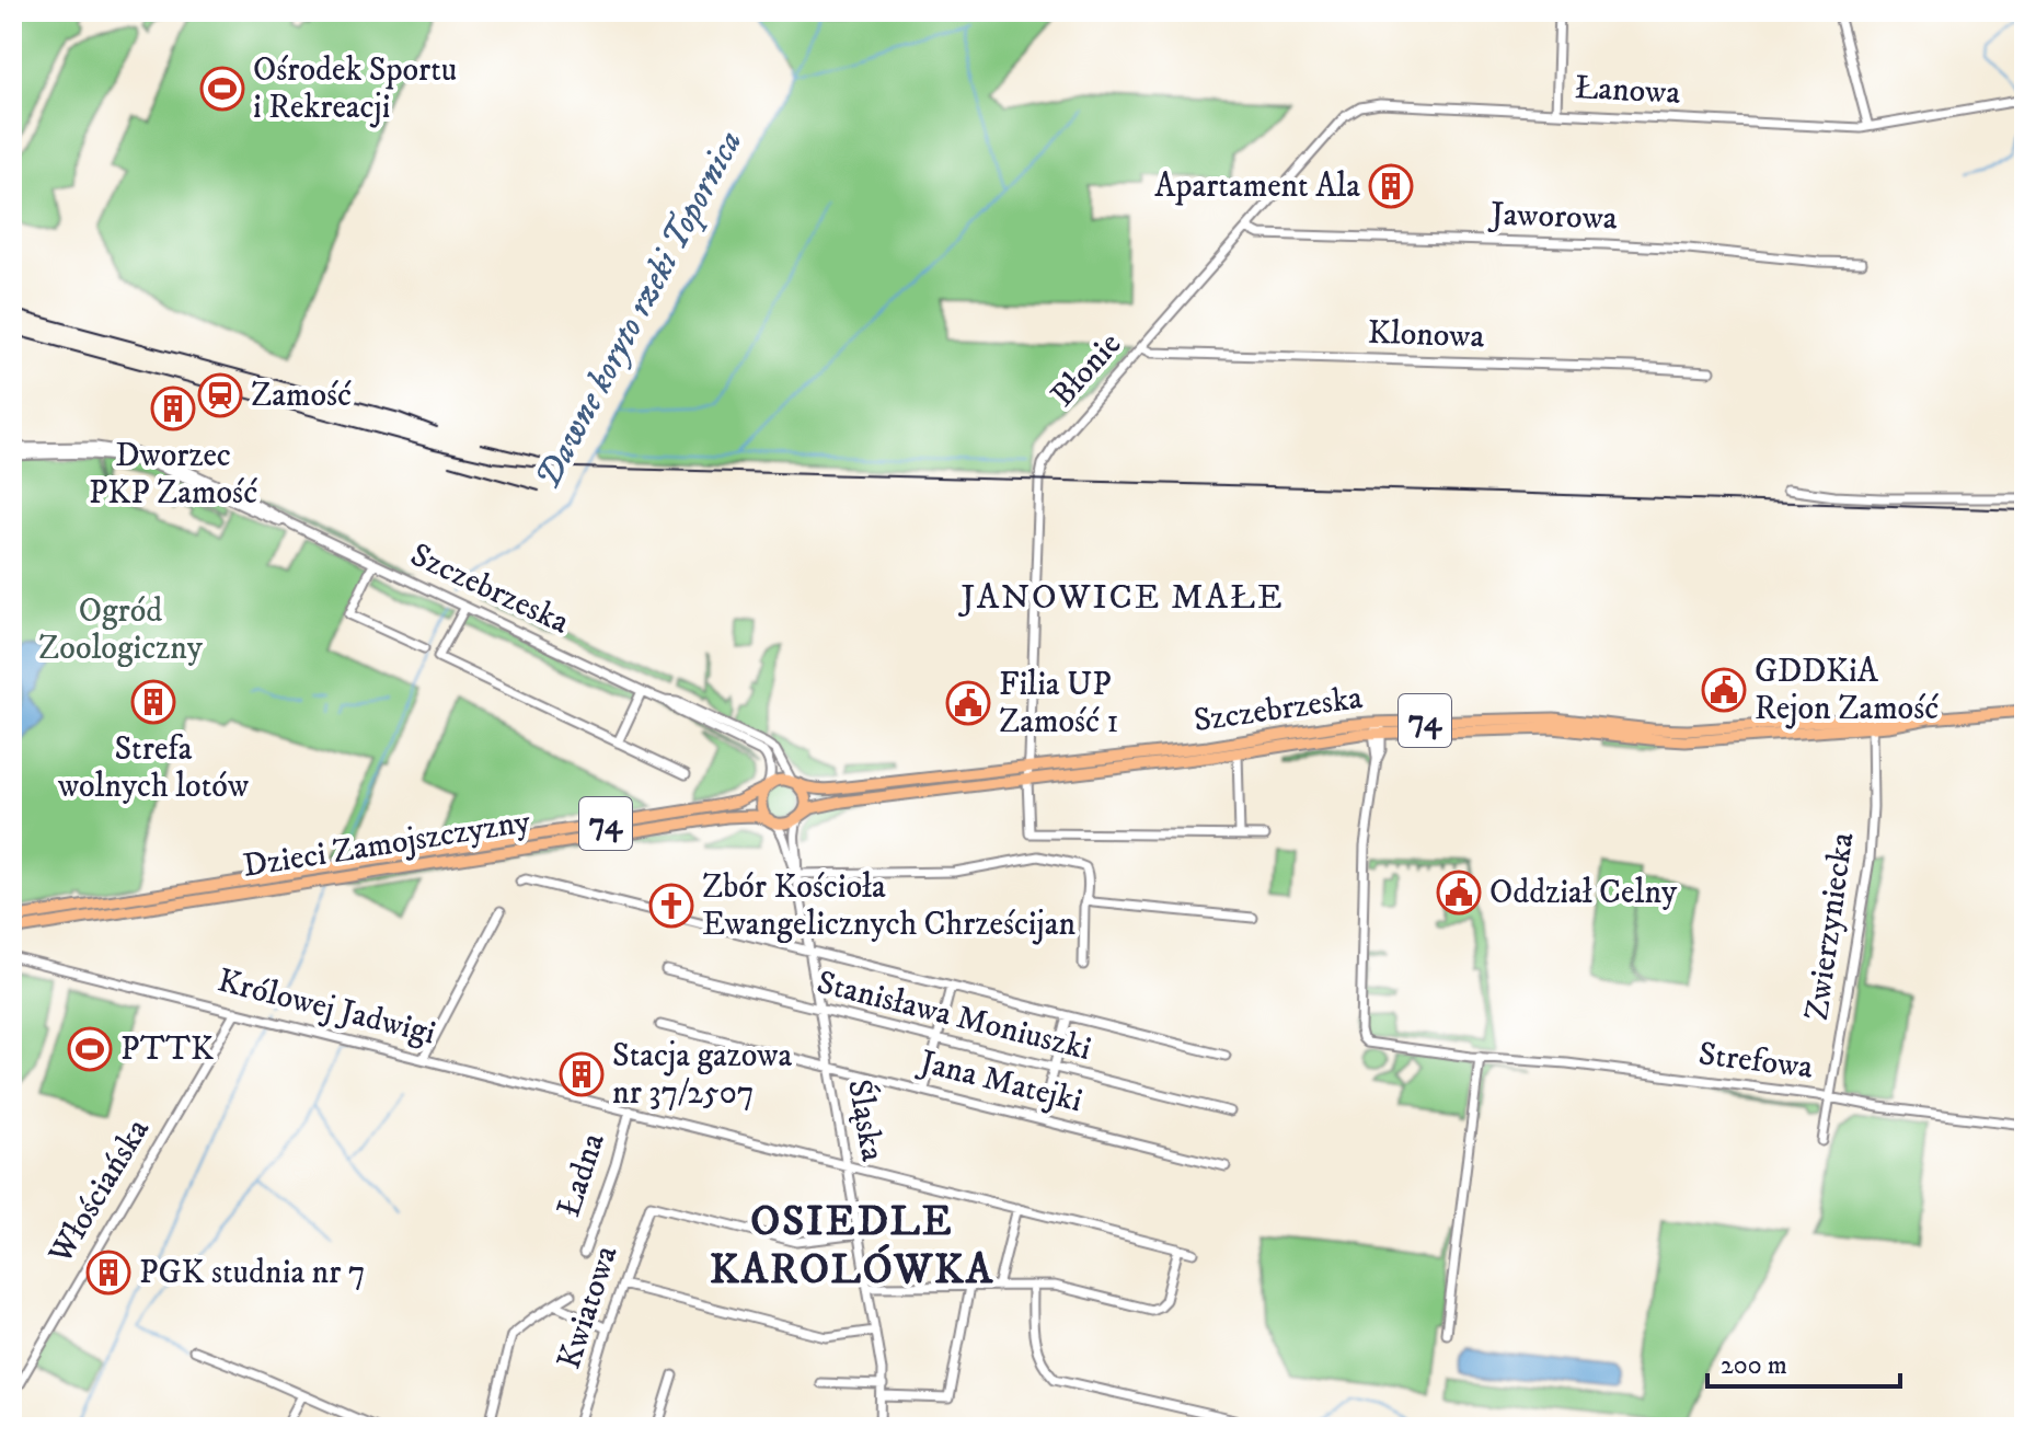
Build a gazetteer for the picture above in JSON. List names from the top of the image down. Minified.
{"streets":{"main road":["Szczebrzeska","74","Dzieci Zamojszczyzny"],"street":["Łanowa","Jaworowa","Klonowa","Błonie","Zwierzyniecka","Królowej Jadwigi","Stanisława Moniuszki","Strefowa","Jana Matejki","Śląska","Ładna","Włościańska","Kwiatowa"]},"crossings":[["Łanowa","Błonie"],["Jaworowa","Błonie"],["Klonowa","Błonie"],["Błonie","Szczebrzeska"],["Szczebrzeska","74"],["Szczebrzeska","Dzieci Zamojszczyzny"],["Szczebrzeska","Zwierzyniecka"],["Szczebrzeska","Strefowa"],["Szczebrzeska","Śląska"],["74","Dzieci Zamojszczyzny"],["74","Śląska"],["Dzieci Zamojszczyzny","Śląska"],["Zwierzyniecka","Strefowa"],["Królowej Jadwigi","Śląska"],["Królowej Jadwigi","Ładna"],["Królowej Jadwigi","Włościańska"],["Stanisława Moniuszki","Śląska"],["Jana Matejki","Śląska"],["Śląska","Kwiatowa"]],"districts":["JANOWICE MAŁE","OSIEDLE KAROLÓWKA"],"water":["Dawne koryto rzeki Topornica"],"parks":["Ogród Zoologiczny"],"places":{"sports":["Ośrodek Sportu i Rekreacji","PTTK"],"building":["Apartament Ala","Dworzec PKP Zamość","Strefa wolnych lotów","Stacja gazowa nr 37/2507","PGK studnia nr 7"],"station":["Zamość"],"public building":["GDDKiA Rejon Zamość","Filia UP Zamość 1","Oddział Celny"],"church":["Zbór Kościoła Ewangelicznych Chrześcijan"]},"scale_bar":"200 m"}
